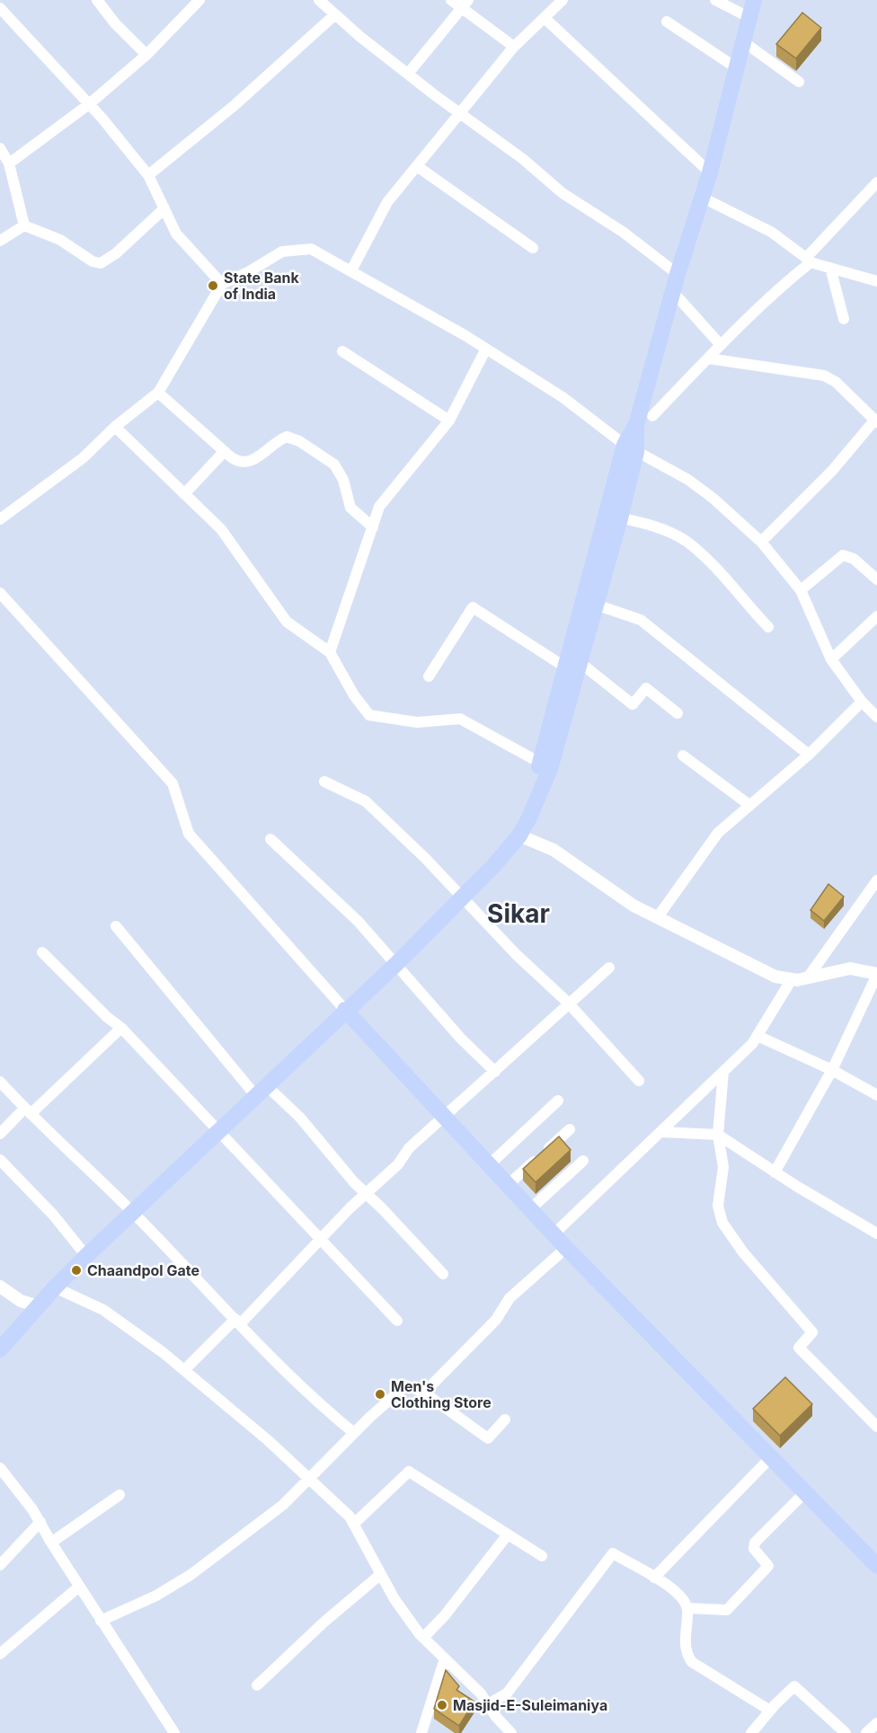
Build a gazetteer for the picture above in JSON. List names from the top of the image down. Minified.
{"districts":["Sikar"],"places":["State Bank of India","Chaandpol Gate","Men's Clothing Store","Masjid-E-Suleimaniya"]}
